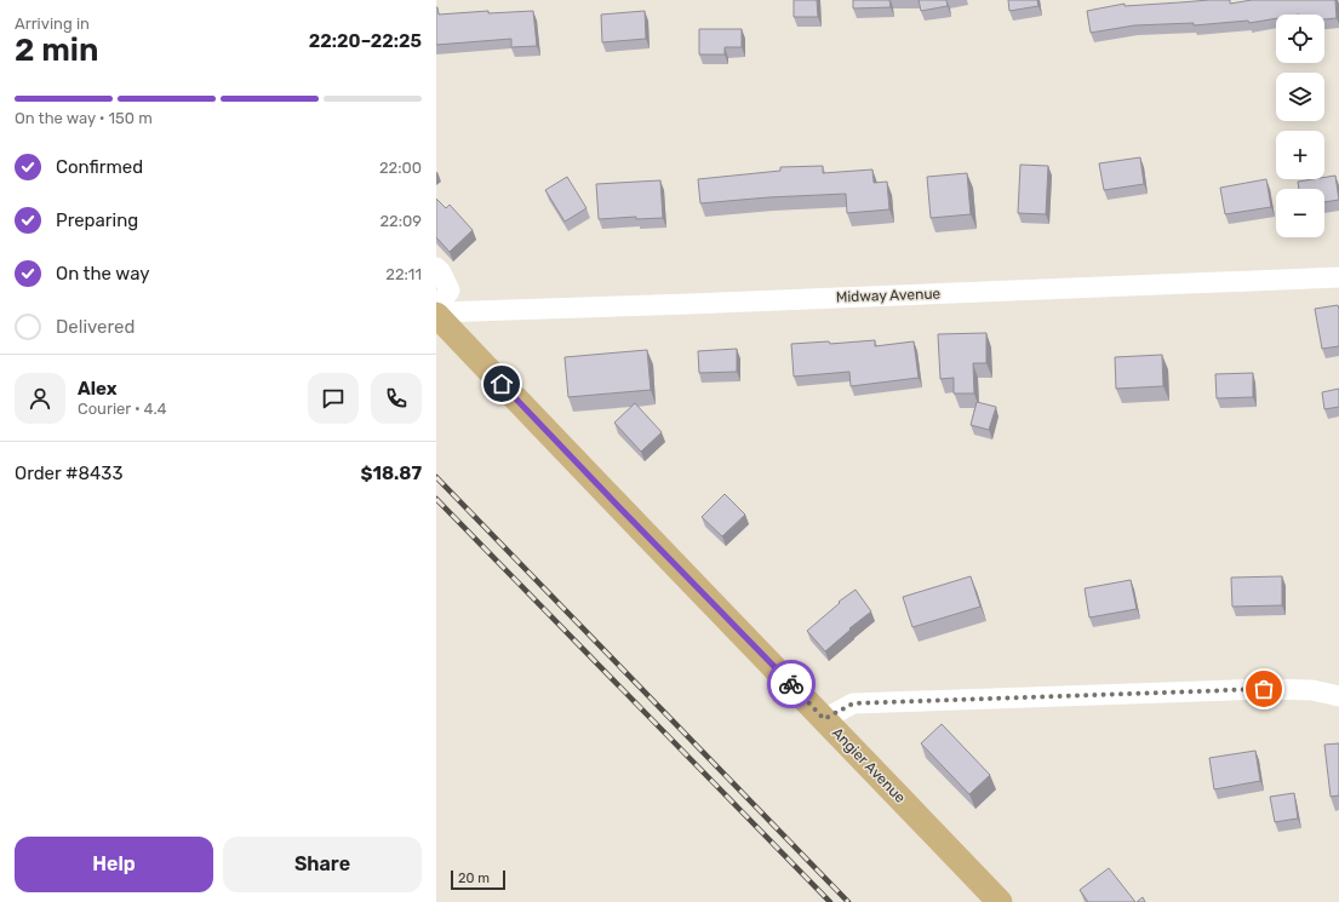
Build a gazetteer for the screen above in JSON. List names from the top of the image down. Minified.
{"streets":{"main road":["Angier Avenue"],"street":["Midway Avenue"]},"crossings":[["Midway Avenue","Angier Avenue"]],"scale_bar":"20 m","page":{"heading":["2 min","Arriving in","22:20–22:25"],"panel":["Alex","Courier · 4.4","Order #8433","$18.87"],"map_buttons":["+","−"],"bar":"On the way · 150 m","list":[["Confirmed","22:00"],["Preparing","22:09"],["On the way","22:11"],"Delivered"],"buttons":["Help","Share"],"scale":"20 m"}}
